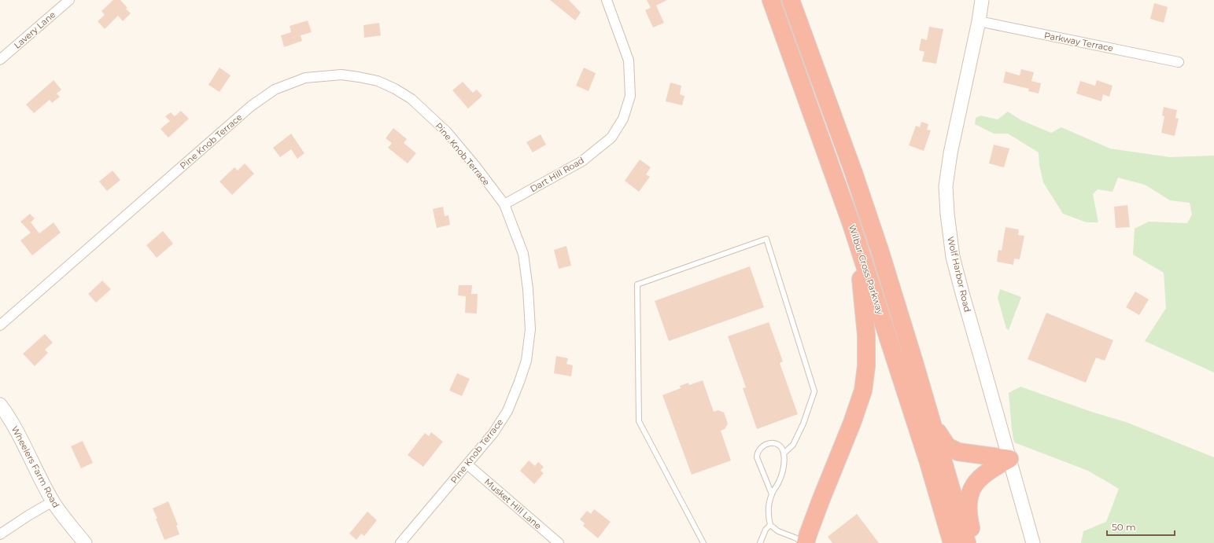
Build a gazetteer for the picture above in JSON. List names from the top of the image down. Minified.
{"streets":{"highway":["Wilbur Cross Parkway"],"street":["Lavery Lane","Parkway Terrace","Pine Knob Terrace","Dart Hill Road","Wolf Harbor Road","Wheelers Farm Road","Musket Hill Lane"]},"crossings":[["Parkway Terrace","Wolf Harbor Road"],["Pine Knob Terrace","Dart Hill Road"],["Pine Knob Terrace","Musket Hill Lane"]],"scale_bar":"50 m"}
